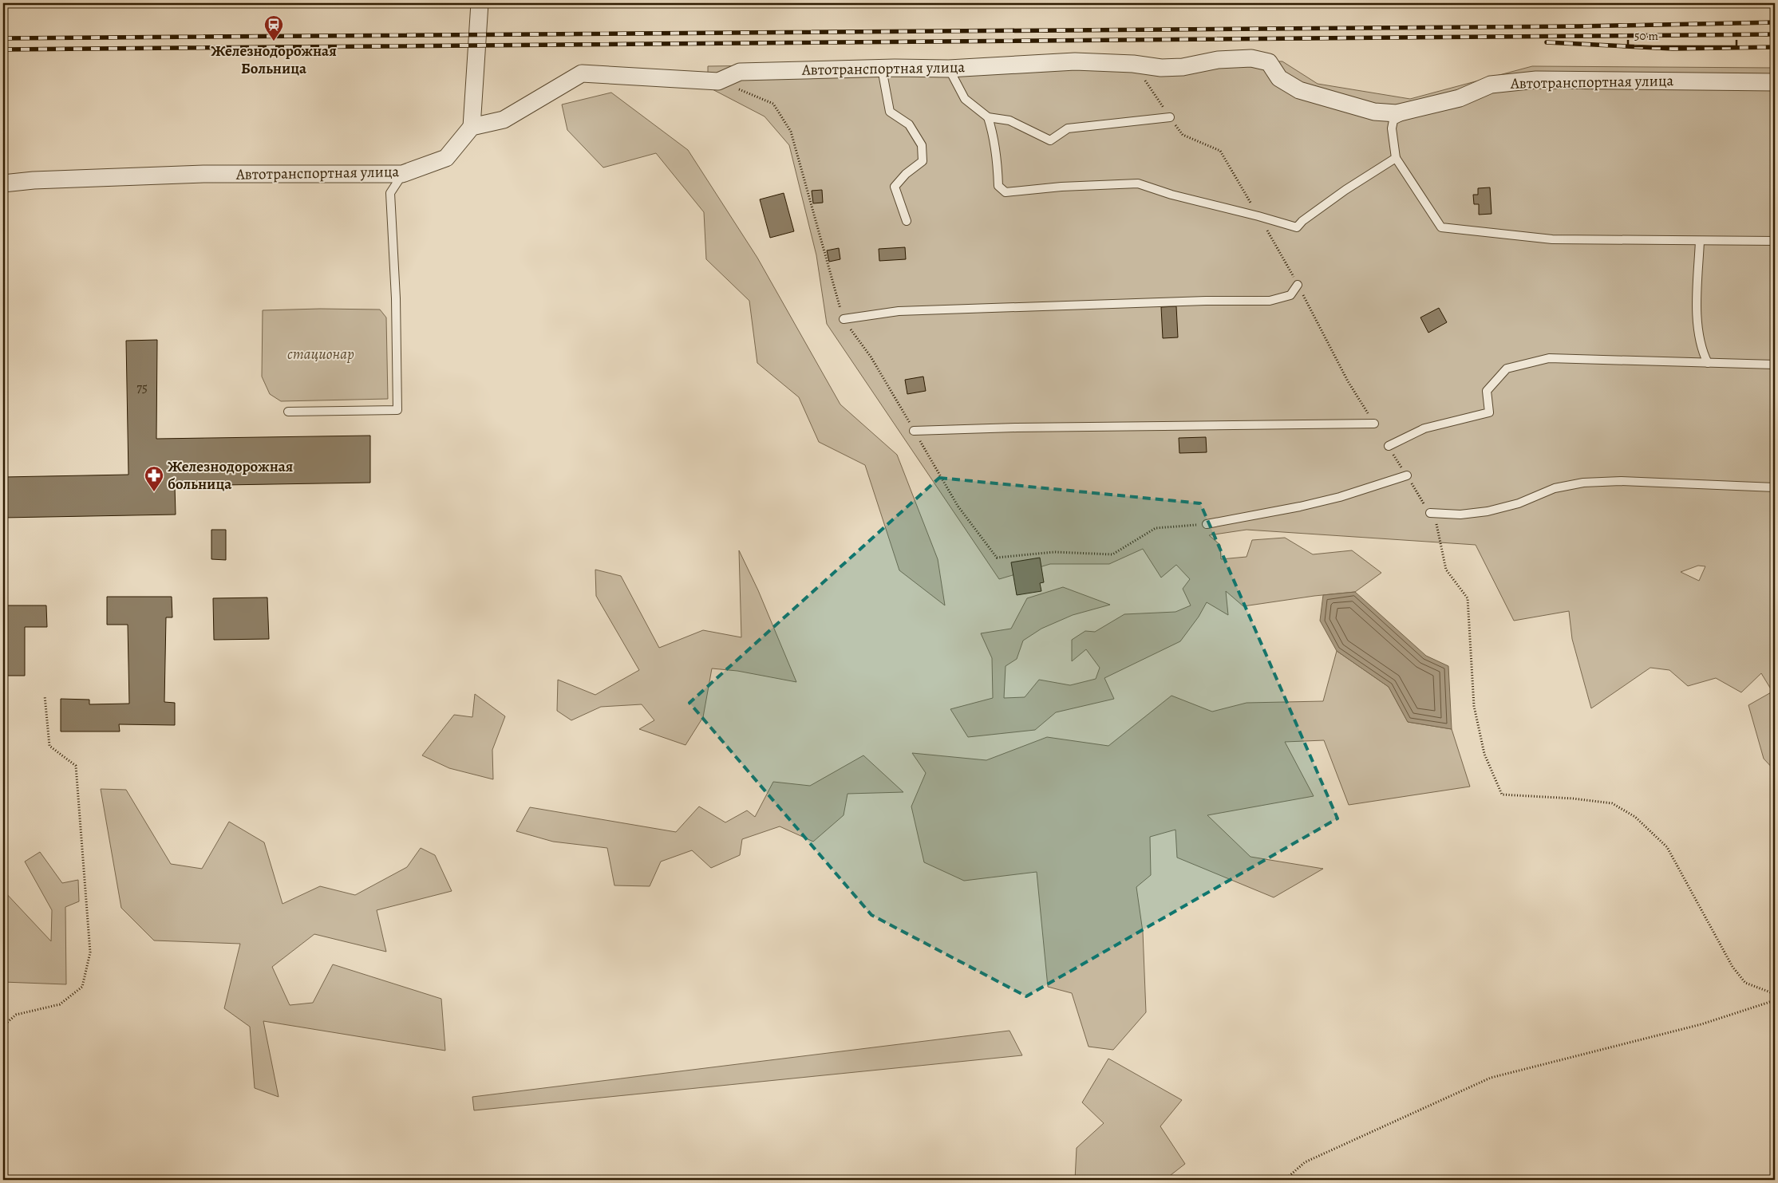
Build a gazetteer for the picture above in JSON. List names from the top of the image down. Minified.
{"streets":{"street":["Автотранспортная улица"]},"parks":["стационар"],"places":{"station":["Железнодорожная Больница"],"pharmacy":["Железнодорожная больница"]},"house_numbers":["75"],"scale_bar":"50 m"}
